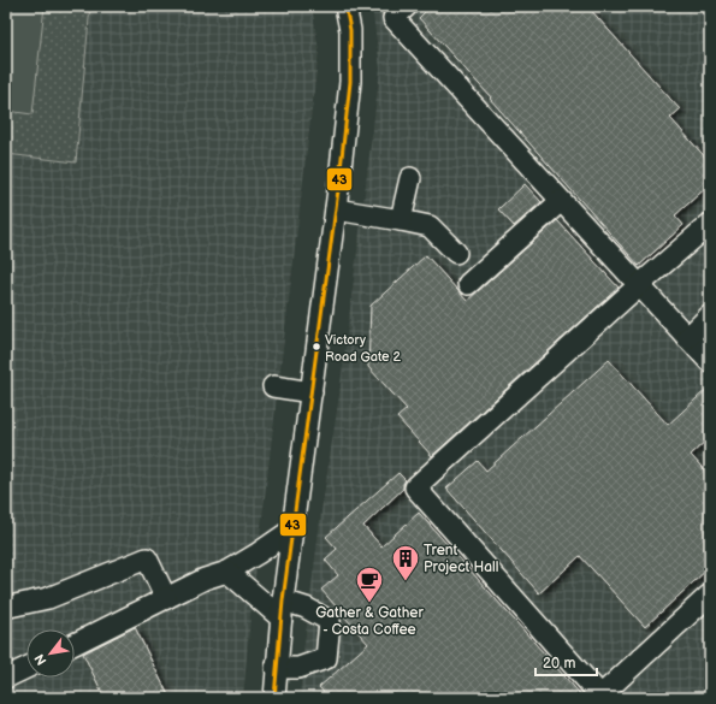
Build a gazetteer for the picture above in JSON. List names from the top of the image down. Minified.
{"places":{"other":["Victory Road Gate 2"],"building":["Trent Project Hall"],"cafe":["Gather & Gather - Costa Coffee"]},"lines":["transit line 43"],"scale_bar":"20 m","north":"bottom left"}
